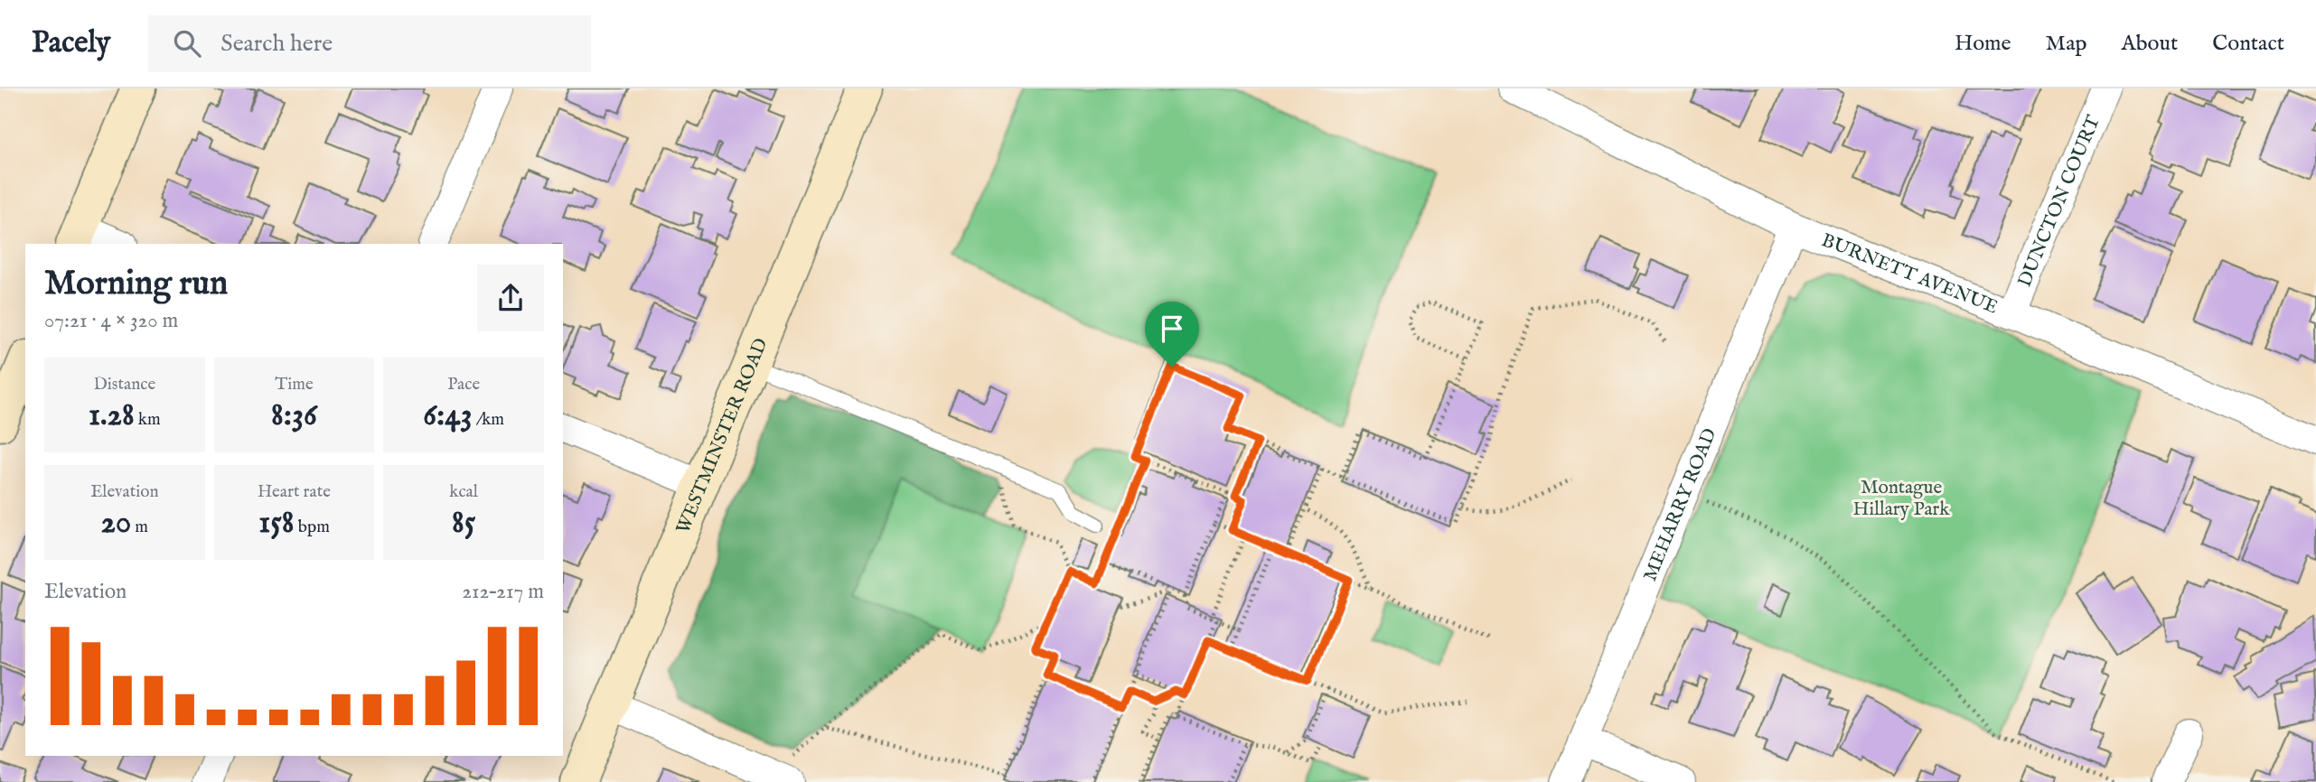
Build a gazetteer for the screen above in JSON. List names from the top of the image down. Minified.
{"streets":{"main road":["WESTMINSTER ROAD"],"street":["DUNCTON COURT","BURNETT AVENUE","MEHARRY ROAD"]},"crossings":[["DUNCTON COURT","BURNETT AVENUE"],["BURNETT AVENUE","MEHARRY ROAD"]],"parks":["Montague Hillary Park"],"page":{"header":"Pacely","search":"Search here","nav":["Home","Map","About","Contact"],"heading":["Morning run","07:21 · 4 × 320 m"],"stats":[["Distance","1.28 km"],["Time","8:36"],["Pace","6:43 /km"],["Elevation","20 m"],["Heart rate","158 bpm"],["kcal","85"]],"chart":["Elevation","212–217 m"]}}
